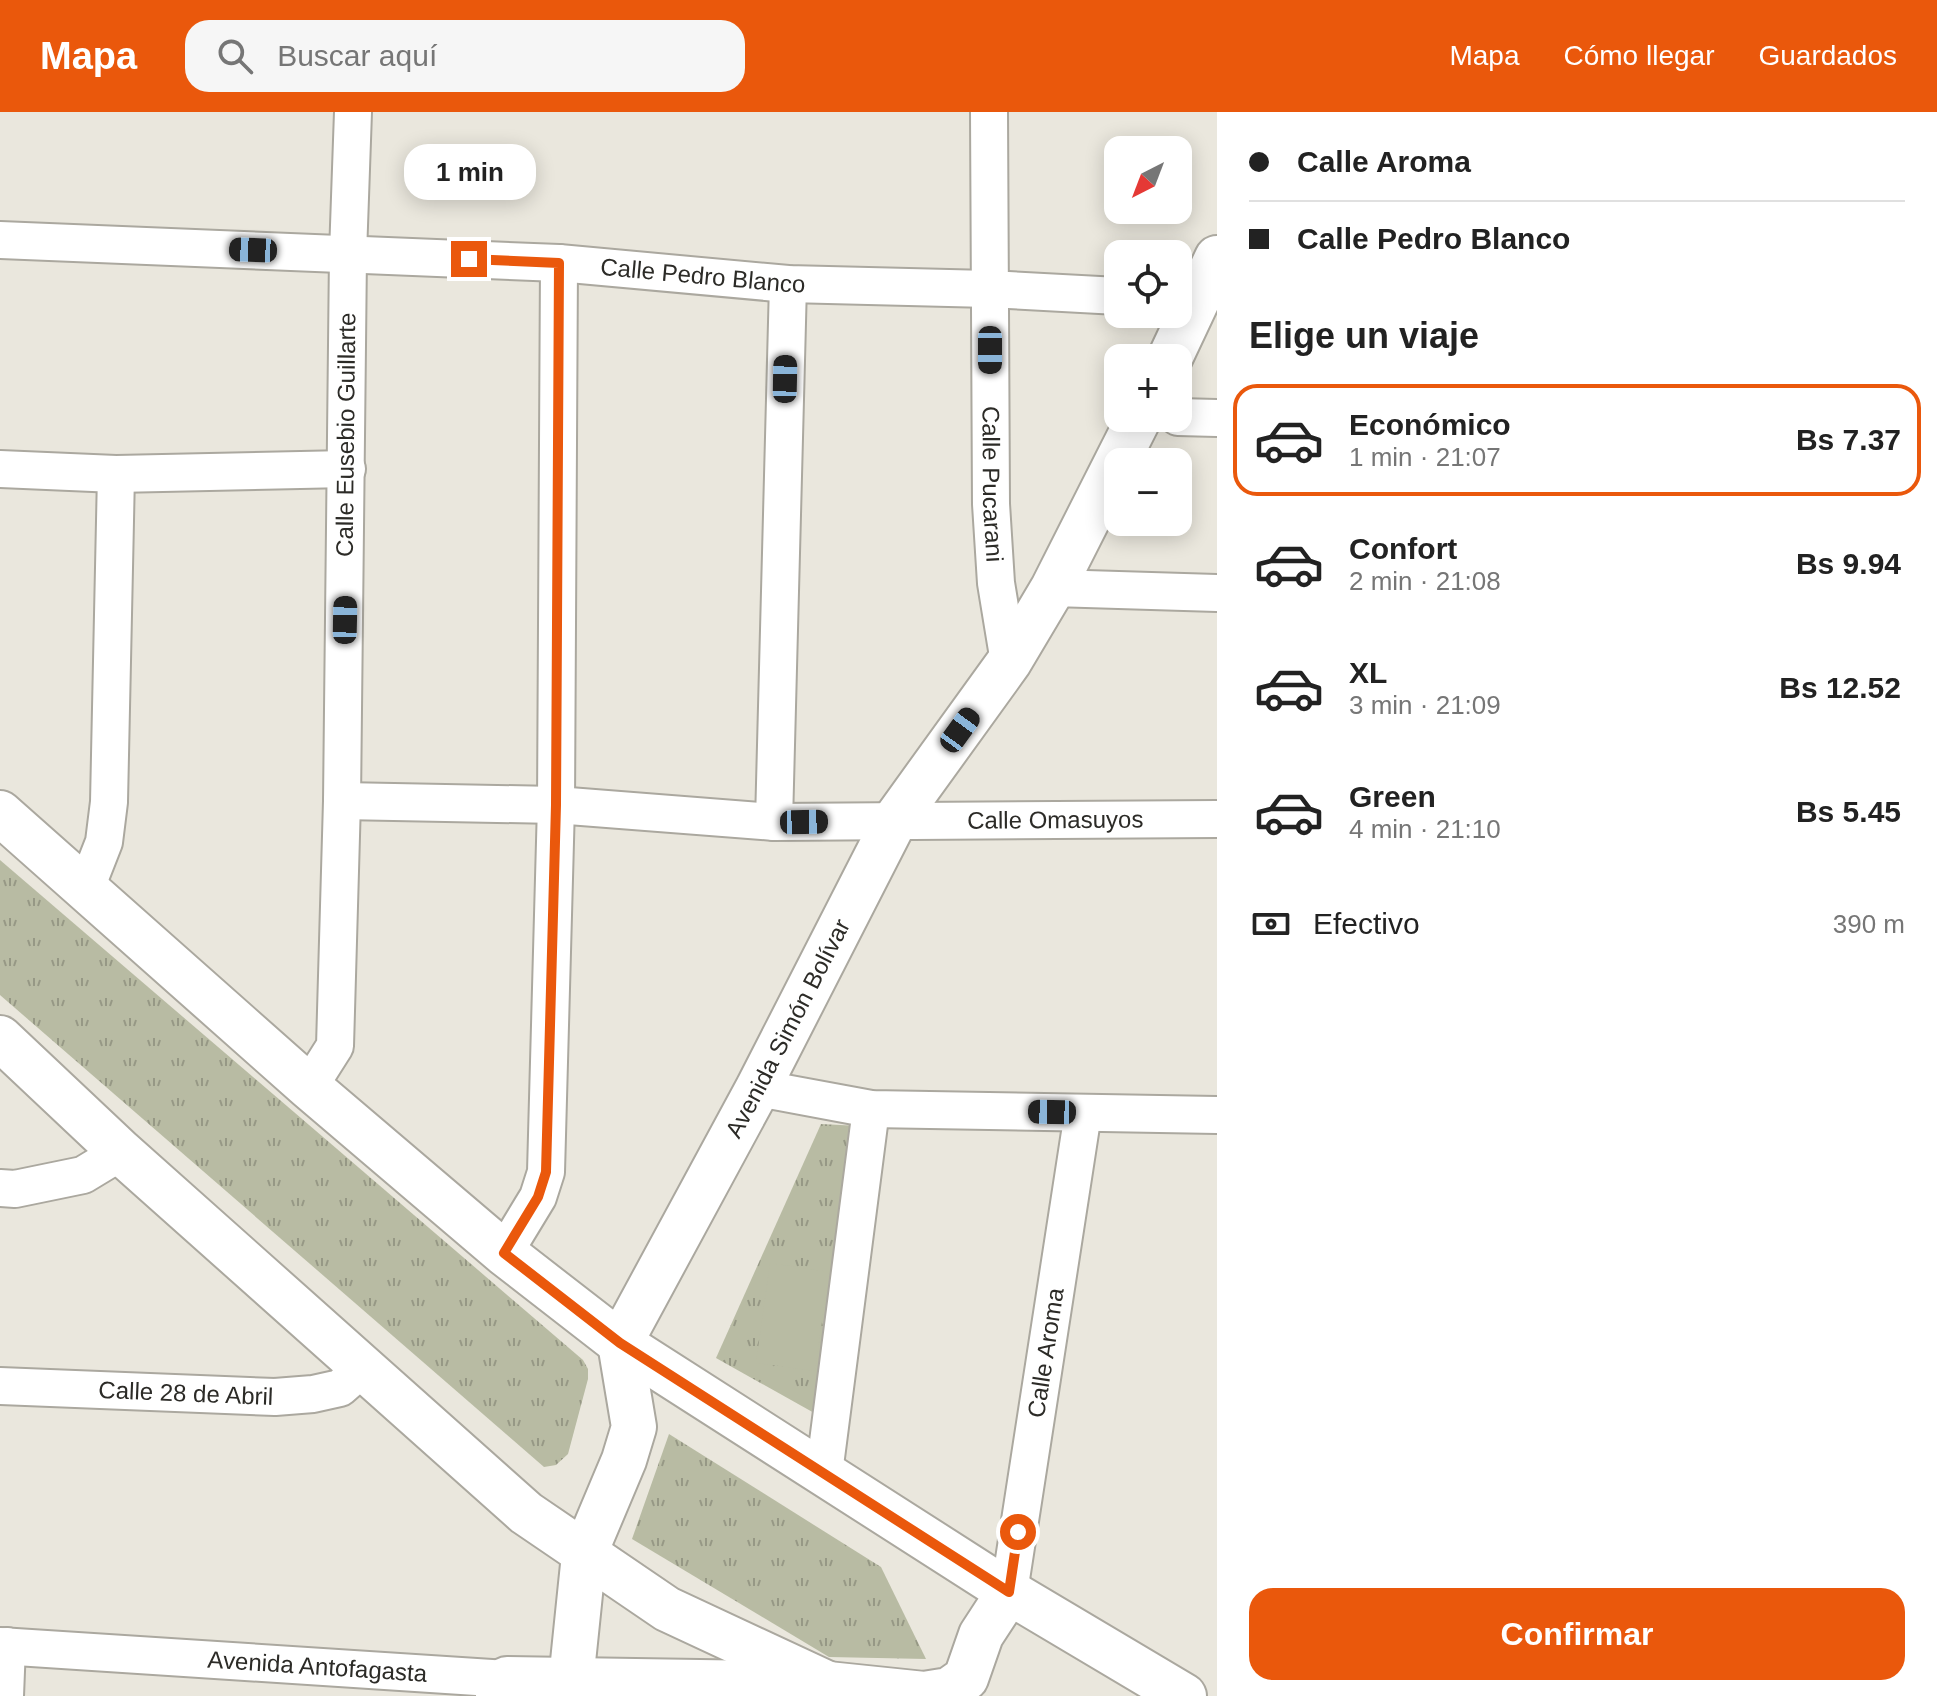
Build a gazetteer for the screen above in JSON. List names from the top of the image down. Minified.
{"streets":{"street":["Calle Pedro Blanco","Calle Eusebio Guillarte","Calle Pucarani","Calle Omasuyos","Avenida Simón Bolívar","Calle Aroma","Calle 28 de Abril","Avenida Antofagasta"]},"crossings":[["Calle Pedro Blanco","Calle Eusebio Guillarte"],["Calle Pedro Blanco","Calle Pucarani"],["Calle Eusebio Guillarte","Calle Omasuyos"],["Calle Pucarani","Avenida Simón Bolívar"],["Calle Omasuyos","Avenida Simón Bolívar"],["Calle Aroma","Avenida Antofagasta"]],"north":"bottom left","page":{"header":"Mapa","search":"Buscar aquí","nav":["Mapa","Cómo llegar","Guardados"],"banner":["Calle Aroma","Calle Pedro Blanco"],"map_buttons":["+","−"],"bubble":"1 min","heading":"Elige un viaje","list":[{"name":"Económico","note":"1 min · 21:07","value":"Bs 7.37"},{"name":"Confort","note":"2 min · 21:08","value":"Bs 9.94"},{"name":"XL","note":"3 min · 21:09","value":"Bs 12.52"},{"name":"Green","note":"4 min · 21:10","value":"Bs 5.45"}],"pay":["Efectivo","390 m"],"buttons":"Confirmar"}}
